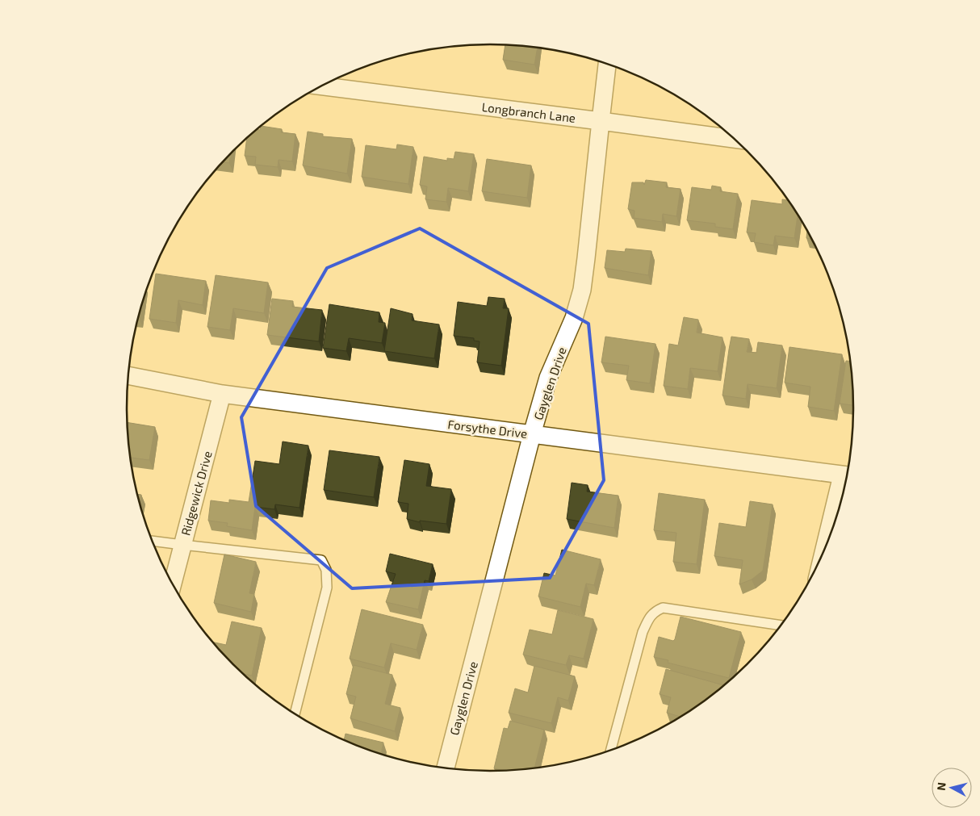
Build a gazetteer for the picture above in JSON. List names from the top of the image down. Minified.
{"streets":{"street":["Longbranch Lane","Gayglen Drive","Forsythe Drive","Ridgewick Drive"]},"crossings":[["Longbranch Lane","Gayglen Drive"],["Gayglen Drive","Forsythe Drive"],["Forsythe Drive","Ridgewick Drive"]],"north":"left"}
